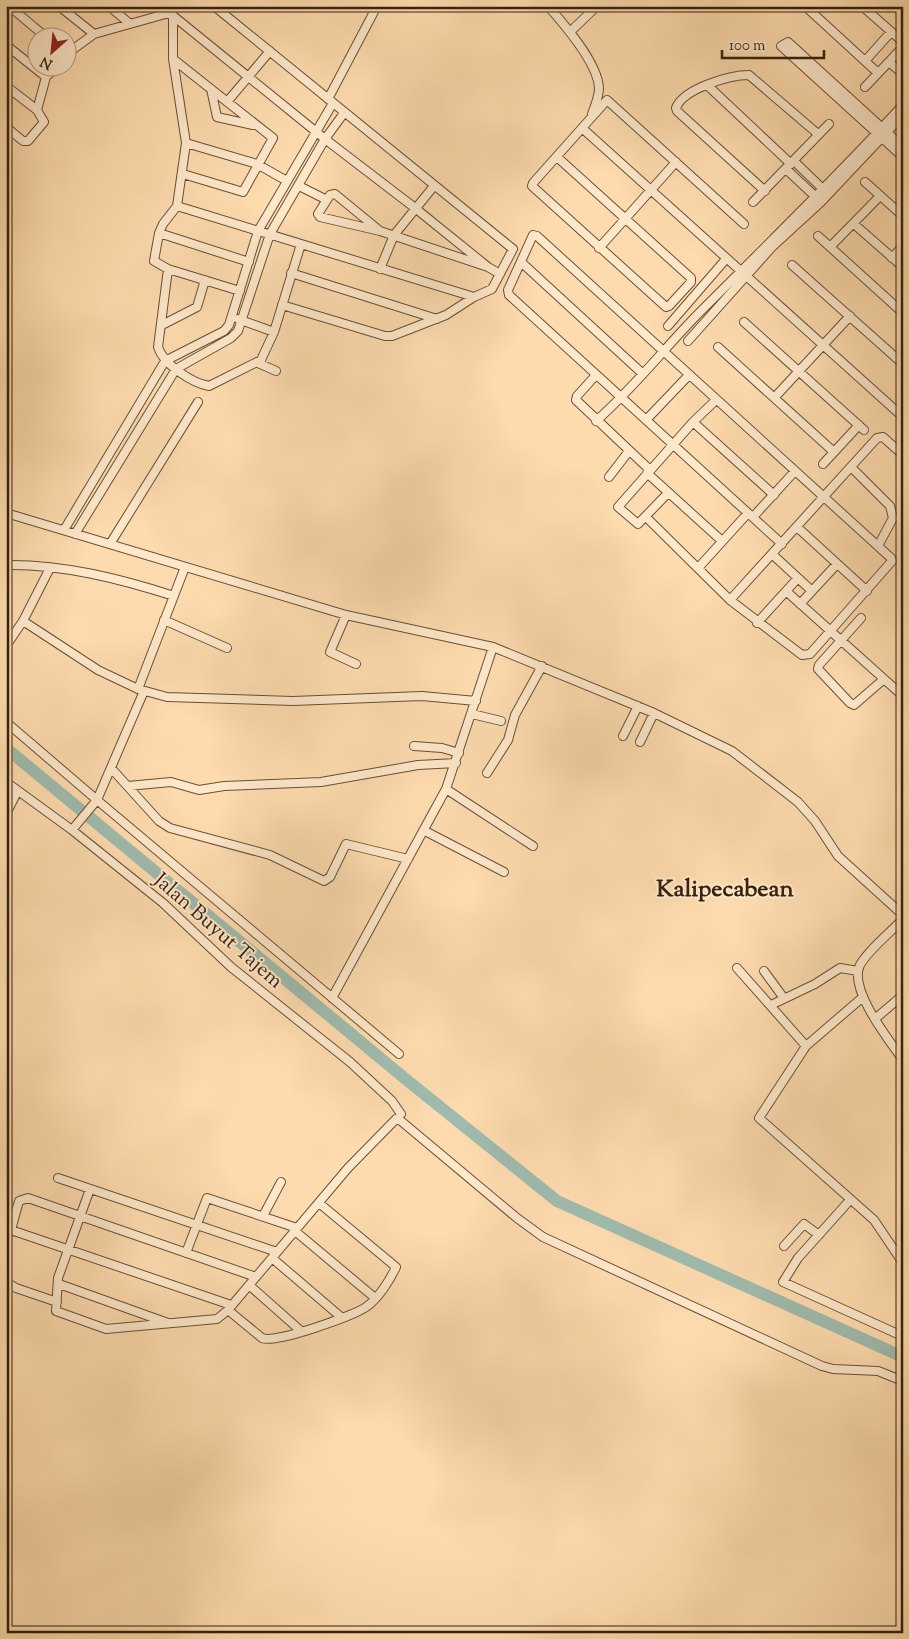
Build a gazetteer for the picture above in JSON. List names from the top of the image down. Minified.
{"streets":{"street":["Jalan Buyut Tajem"]},"districts":["Kalipecabean"],"scale_bar":"100 m","north":"bottom left"}
